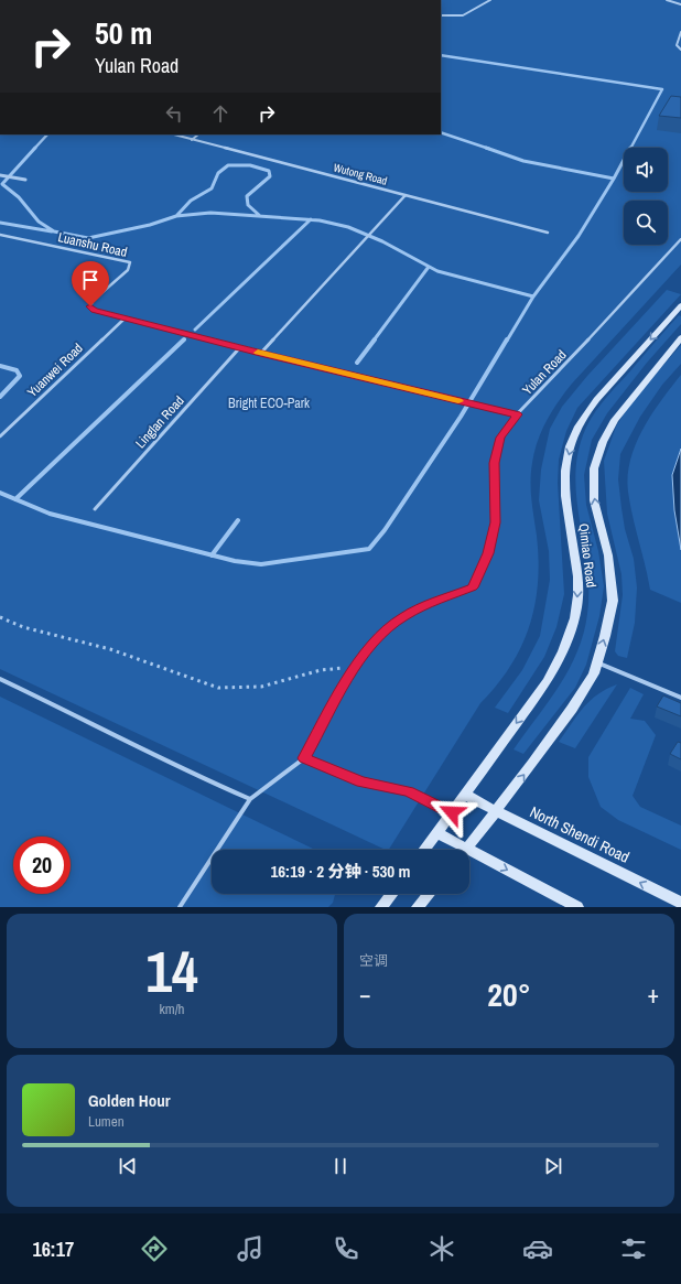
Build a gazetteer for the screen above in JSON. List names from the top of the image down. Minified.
{"streets":{"street":["Qimiao Road","North Shendi Road"],"lane":["Wutong Road","Luanshu Road","Yuanwei Road","Yulan Road","Linglan Road"]},"crossings":[["Luanshu Road","Yuanwei Road"],["Luanshu Road","Yulan Road"],["Luanshu Road","Linglan Road"],["Qimiao Road","North Shendi Road"]],"parks":["Bright ECO-Park"],"page":{"turn":["50 m","Yulan Road"],"limit":"20","trip":"16:19 · 2 分钟 · 530 m","tile":[["14","km/h"],"空调"],"heat":["−","20°","+"],"song":["Golden Hour","Lumen"],"tabs":"16:17"}}
